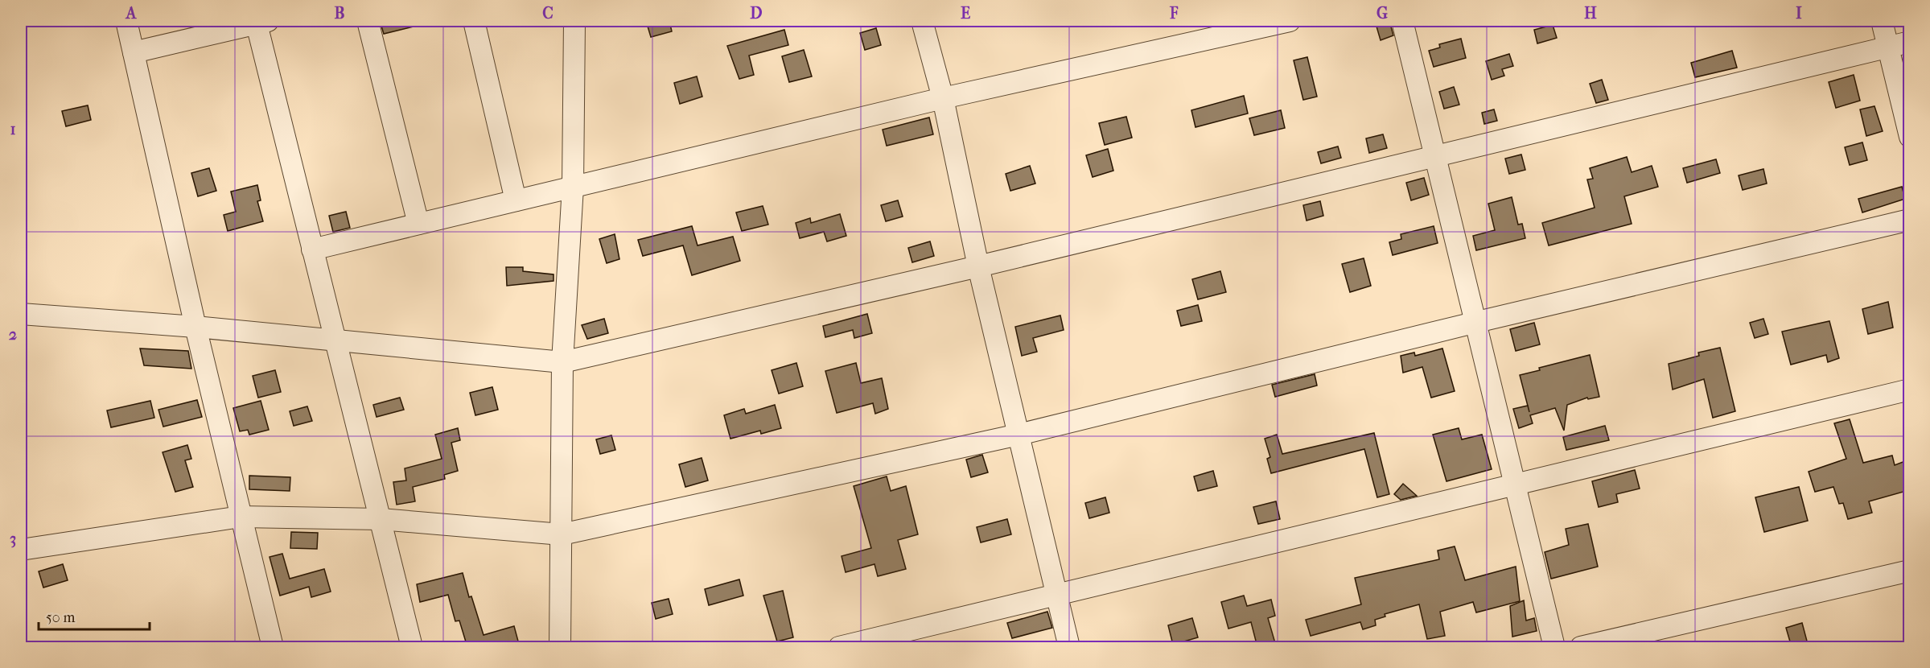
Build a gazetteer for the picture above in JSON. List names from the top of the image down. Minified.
{"scale_bar":"50 m","grid":{"columns":["A","B","C","D","E","F","G","H","I"],"rows":["1","2","3"]}}
